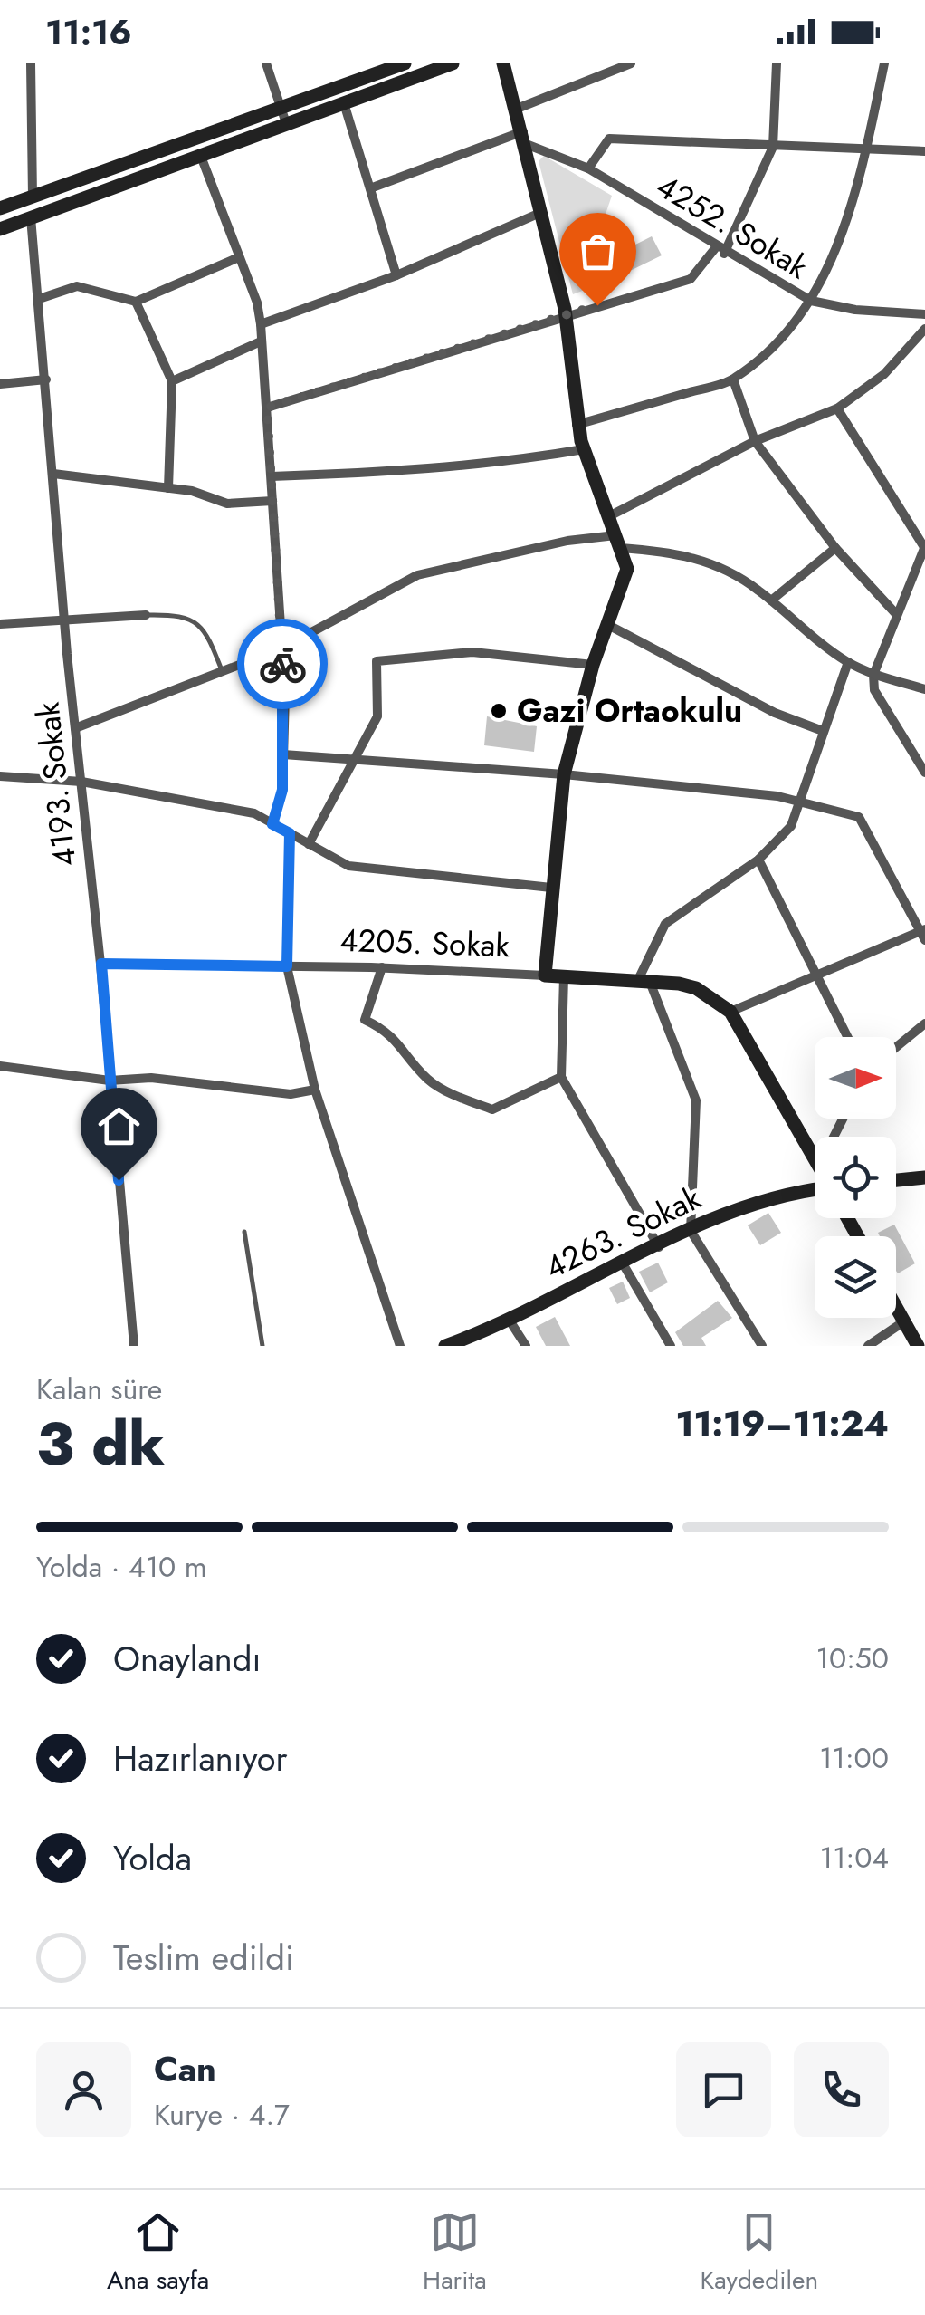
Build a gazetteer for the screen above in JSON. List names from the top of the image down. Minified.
{"streets":{"street":["4252. Sokak","4193. Sokak","4205. Sokak","4263. Sokak"]},"crossings":[["4193. Sokak","4205. Sokak"]],"places":["Gazi Ortaokulu"],"north":"right","page":{"status":"11:16","heading":["3 dk","Kalan süre","11:19–11:24"],"panel":["Can","Kurye · 4.7"],"bar":"Yolda · 410 m","list":[["Onaylandı","10:50"],["Hazırlanıyor","11:00"],["Yolda","11:04"],"Teslim edildi"],"tabs":["Ana sayfa","Harita","Kaydedilen"]}}
